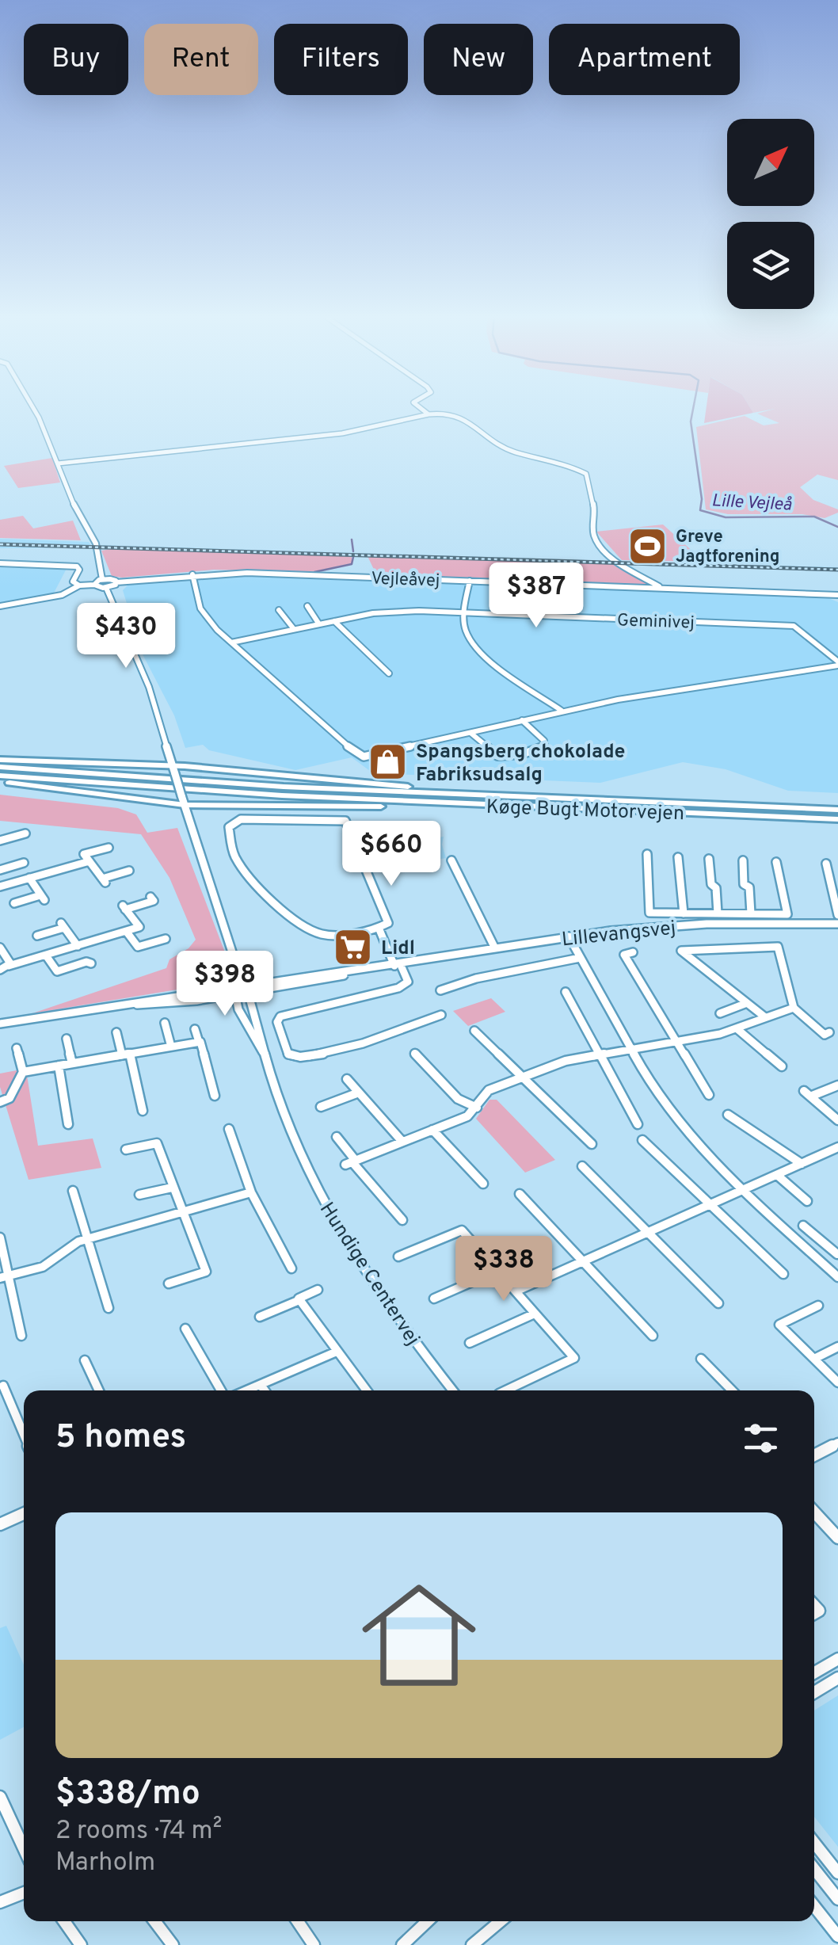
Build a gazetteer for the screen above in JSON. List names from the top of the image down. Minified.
{"streets":{"highway":["Køge Bugt Motorvejen"],"street":["Vejleåvej","Geminivej","Lillevangsvej","Hundige Centervej"]},"crossings":[["Lillevangsvej","Hundige Centervej"]],"water":["Lille Vejleå"],"places":{"sports":["Greve Jagtforening"],"shop":["Spangsberg chokolade Fabriksudsalg"],"supermarket":["Lidl"]},"north":"top right","page":{"chip":["Buy","Rent","Filters","New","Apartment"],"price":["$387","$430","$660","$398","$338"],"heading":"5 homes","list":[{"name":"$338/mo","note":"2 rooms · 74 m² · Marholm"}]}}
